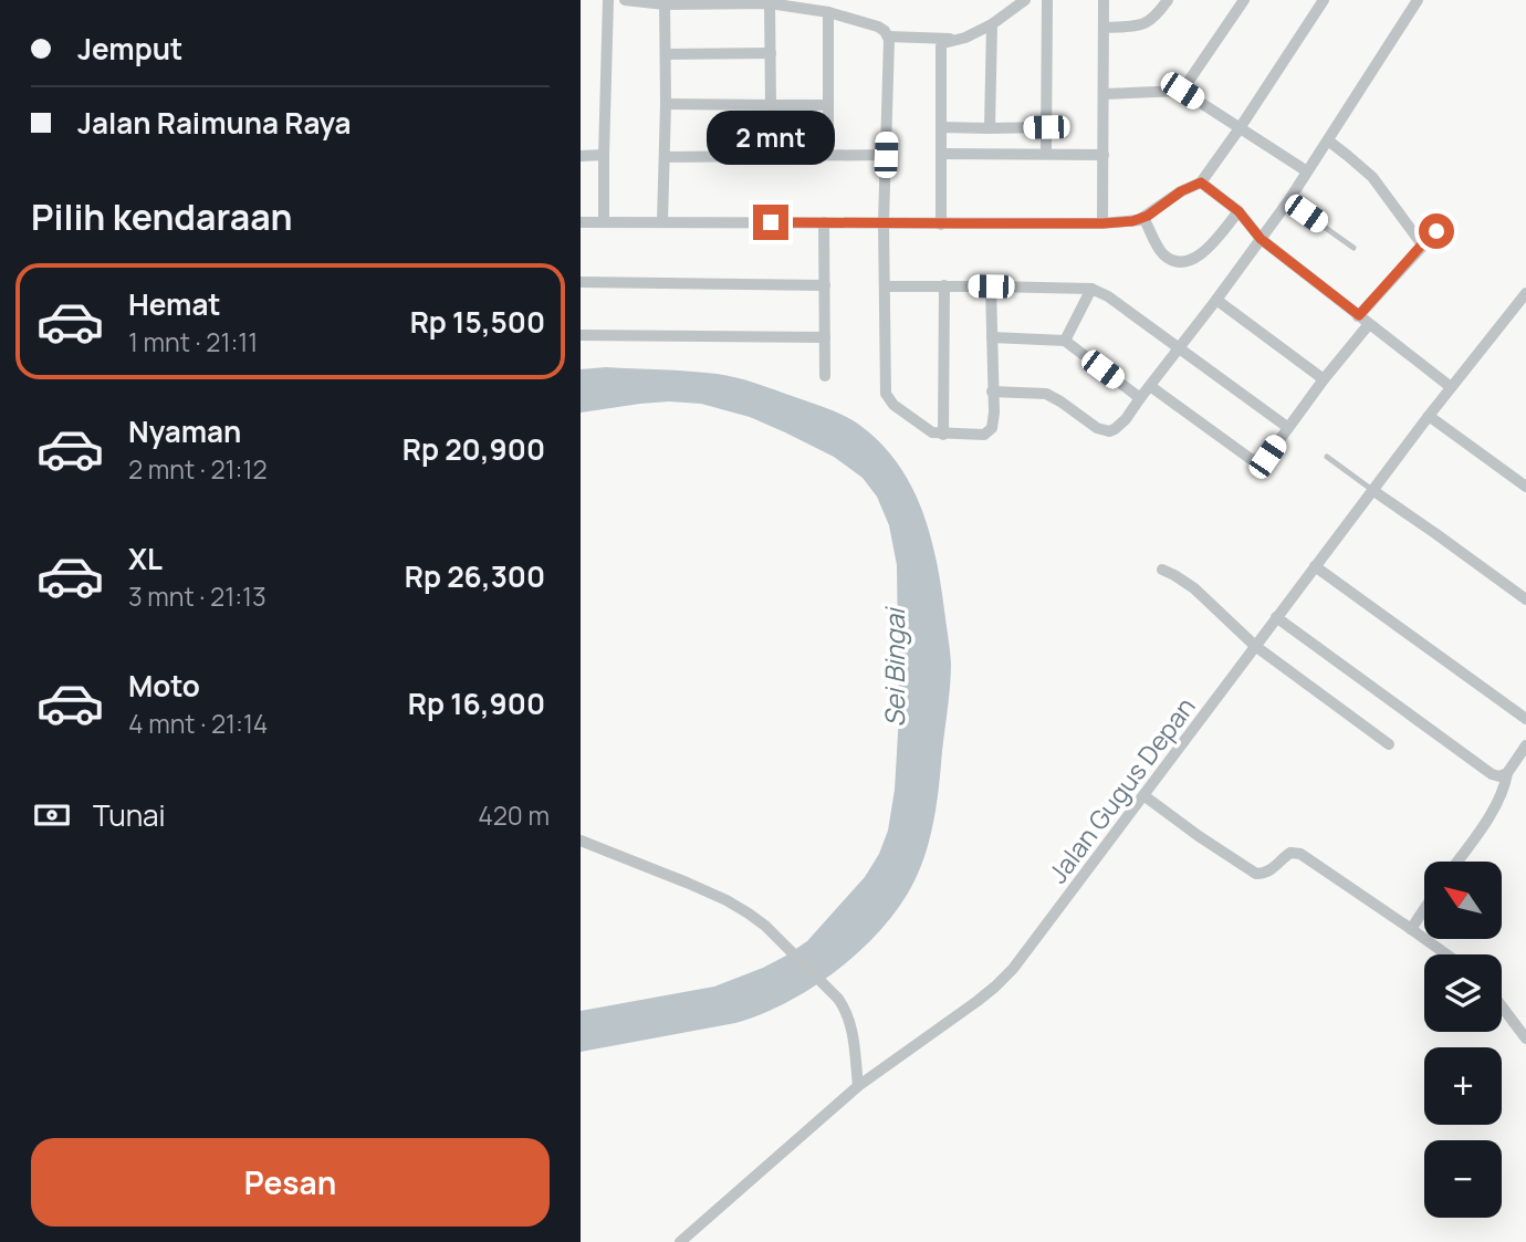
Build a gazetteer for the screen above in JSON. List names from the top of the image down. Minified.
{"streets":{"street":["Jalan Gugus Depan"]},"water":["Sei Bingai"],"north":"top left","page":{"banner":["Jemput","Jalan Raimuna Raya"],"bubble":"2 mnt","heading":"Pilih kendaraan","list":[{"name":"Hemat","note":"1 mnt · 21:11","value":"Rp 15,500"},{"name":"Nyaman","note":"2 mnt · 21:12","value":"Rp 20,900"},{"name":"XL","note":"3 mnt · 21:13","value":"Rp 26,300"},{"name":"Moto","note":"4 mnt · 21:14","value":"Rp 16,900"}],"pay":["Tunai","420 m"],"map_buttons":["+","−"],"buttons":"Pesan"}}
